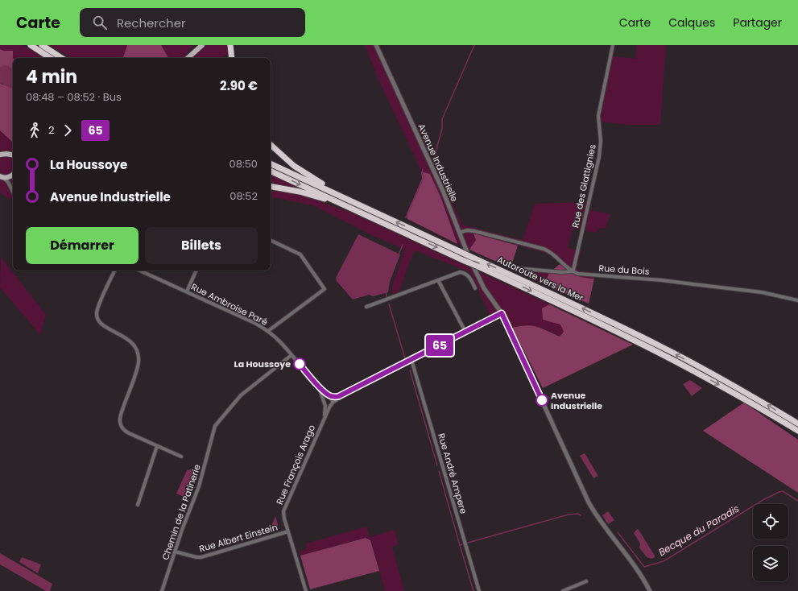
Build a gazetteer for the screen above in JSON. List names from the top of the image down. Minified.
{"streets":{"highway":["Autoroute vers la Mer"],"street":["Avenue Industrielle","Rue des Glattignies","Rue du Bois","Rue Ambroise Paré","Rue François Arago","Rue André Ampere","Chemin de la Patinerie","Rue Albert Einstein"]},"crossings":[["Avenue Industrielle","Rue du Bois"],["Avenue Industrielle","Rue François Arago"],["Rue des Glattignies","Rue du Bois"],["Rue Ambroise Paré","Rue François Arago"],["Rue Ambroise Paré","Chemin de la Patinerie"],["Rue François Arago","Rue André Ampere"],["Rue François Arago","Rue Albert Einstein"],["Chemin de la Patinerie","Rue Albert Einstein"]],"water":["Becque du Paradis"],"places":["La Houssoye","Avenue Industrielle"],"lines":["bus line 65"],"page":{"header":"Carte","search":"Rechercher","nav":["Carte","Calques","Partager"],"on_map":"65","heading":["4 min","08:48 – 08:52 · Bus","2.90 €"],"legs":["2","65"],"list":[{"name":"La Houssoye","value":"08:50"},{"name":"Avenue Industrielle","value":"08:52"}],"buttons":["Démarrer","Billets"]}}
